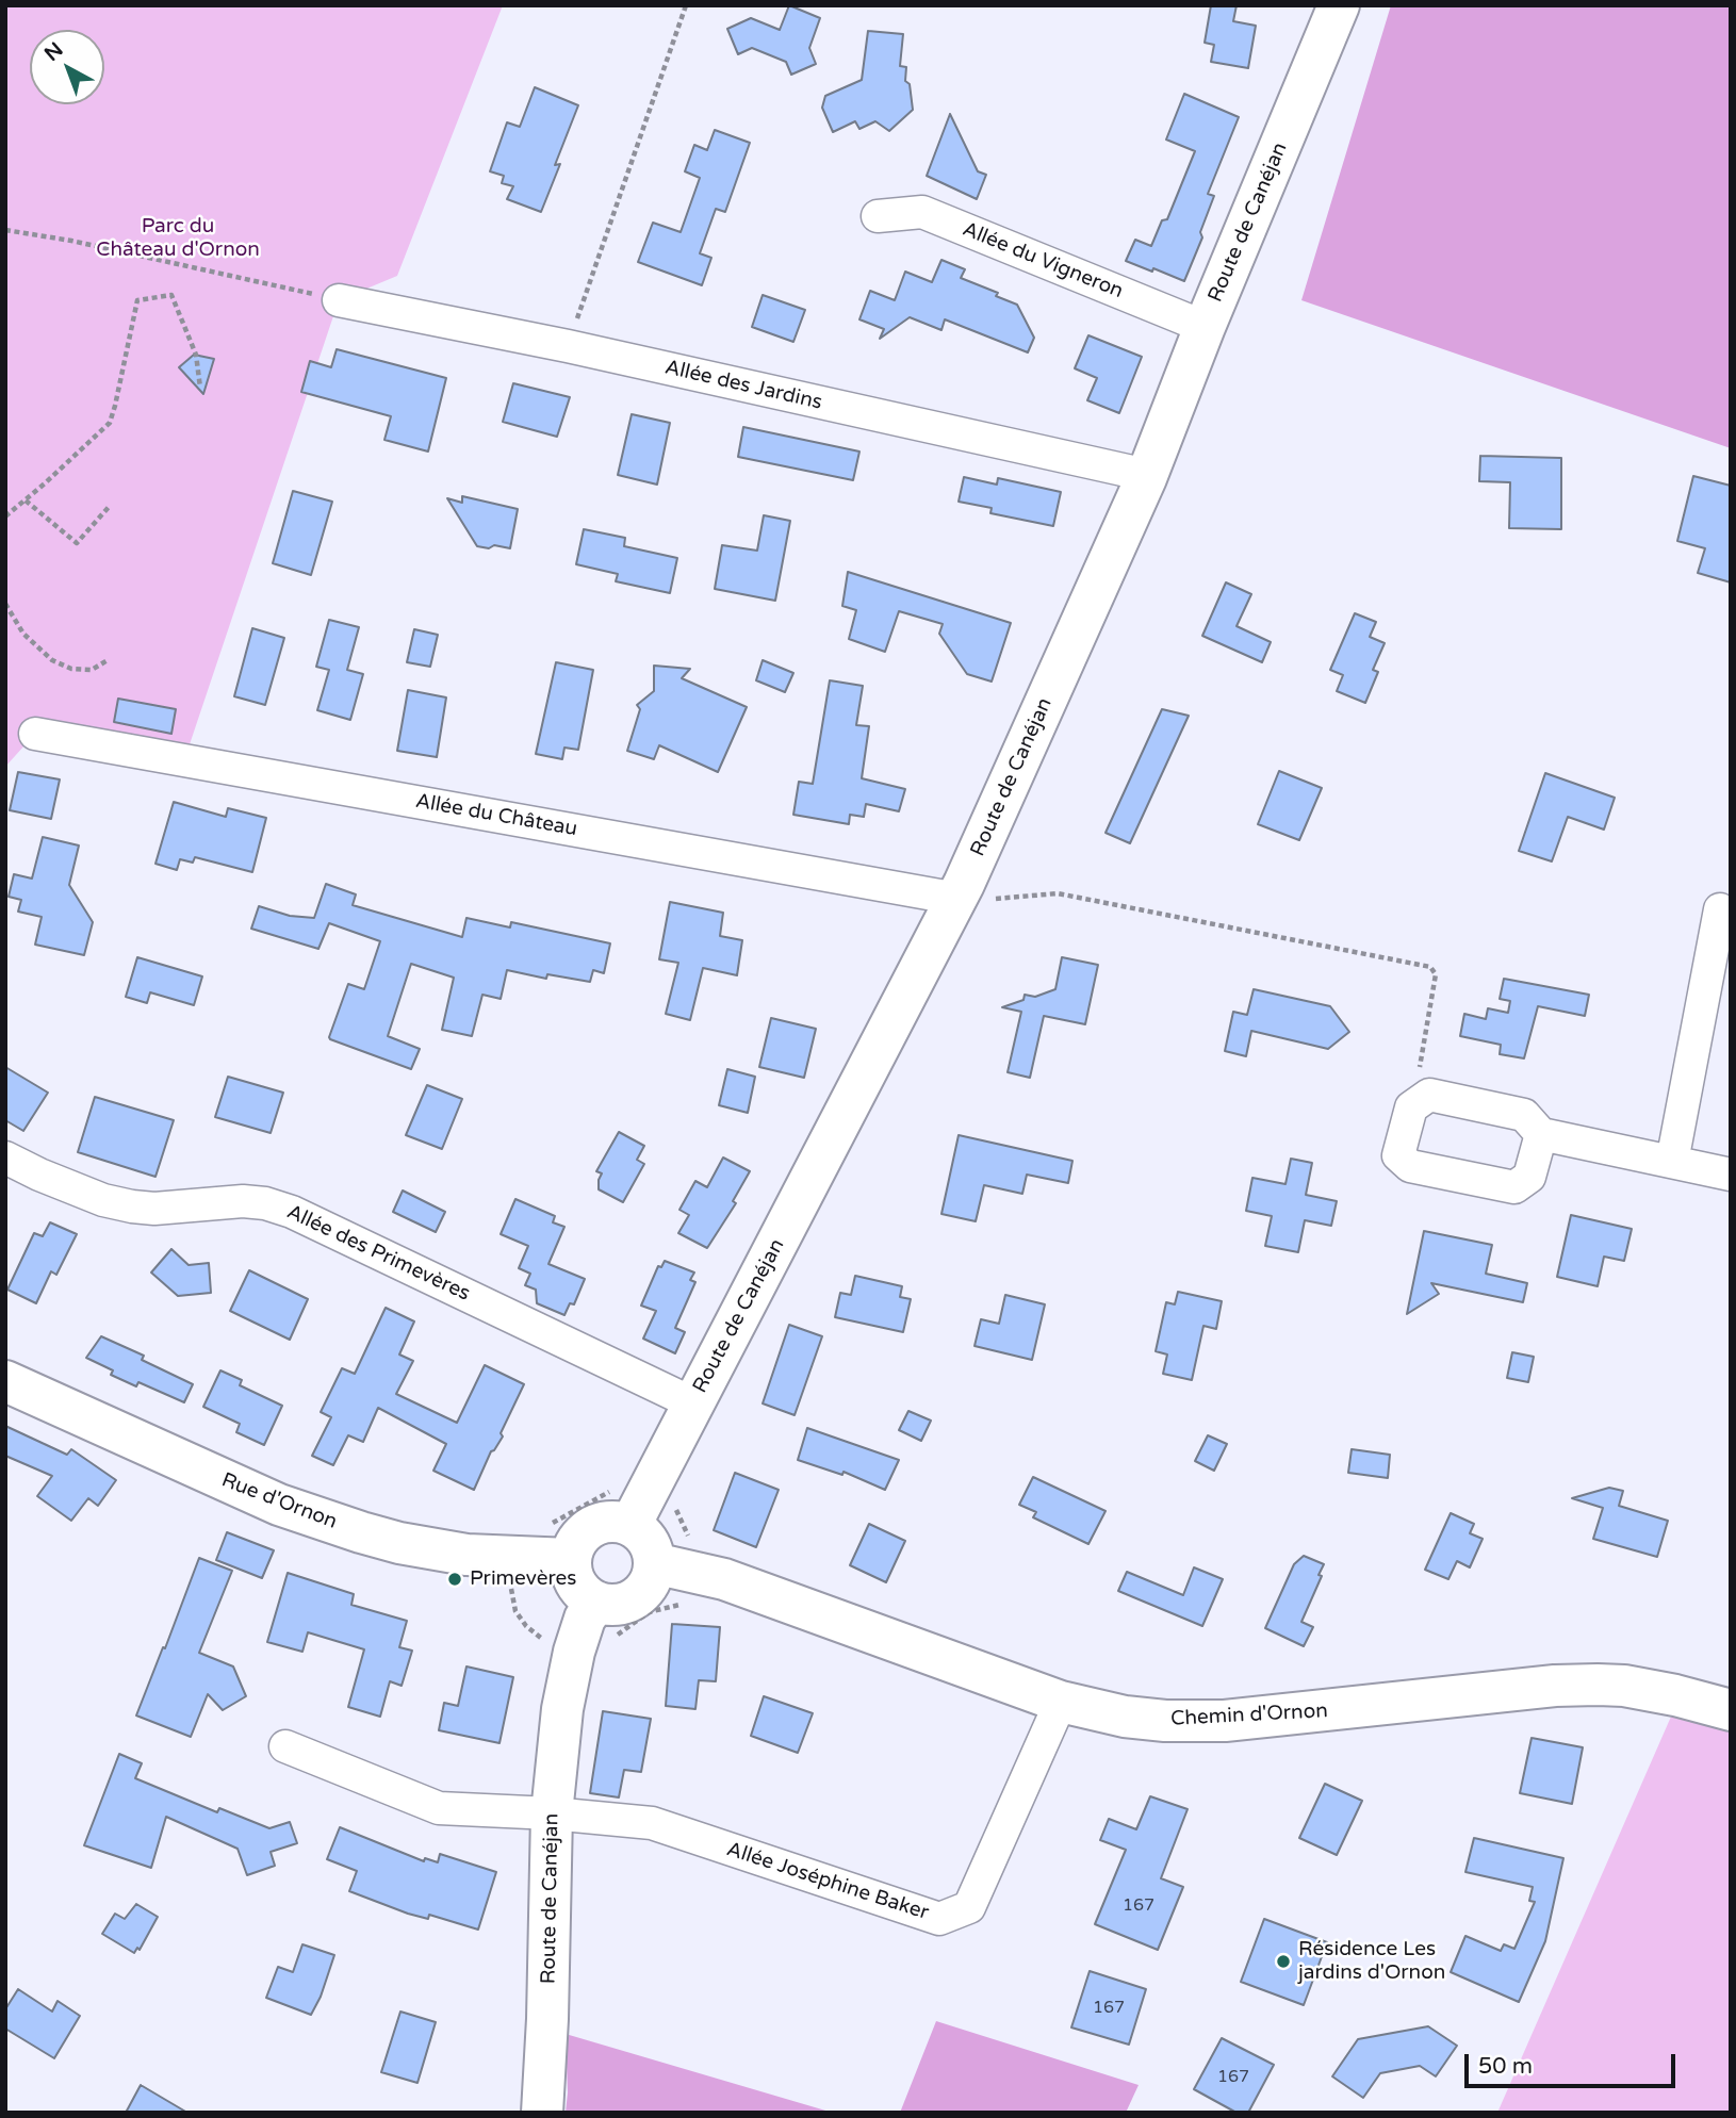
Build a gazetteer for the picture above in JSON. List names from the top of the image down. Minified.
{"streets":{"street":["Route de Canéjan","Allée du Vigneron","Allée des Jardins","Allée du Château","Allée des Primevères","Rue d'Ornon","Chemin d'Ornon","Allée Joséphine Baker"]},"crossings":[["Route de Canéjan","Allée du Vigneron"],["Route de Canéjan","Allée des Jardins"],["Route de Canéjan","Allée du Château"],["Route de Canéjan","Allée des Primevères"],["Route de Canéjan","Rue d'Ornon"],["Route de Canéjan","Chemin d'Ornon"],["Route de Canéjan","Allée Joséphine Baker"],["Rue d'Ornon","Chemin d'Ornon"],["Chemin d'Ornon","Allée Joséphine Baker"]],"parks":["Parc du Château d'Ornon"],"places":["Primevères","Résidence Les jardins d'Ornon"],"house_numbers":["167","167","167"],"scale_bar":"50 m","north":"top left"}
